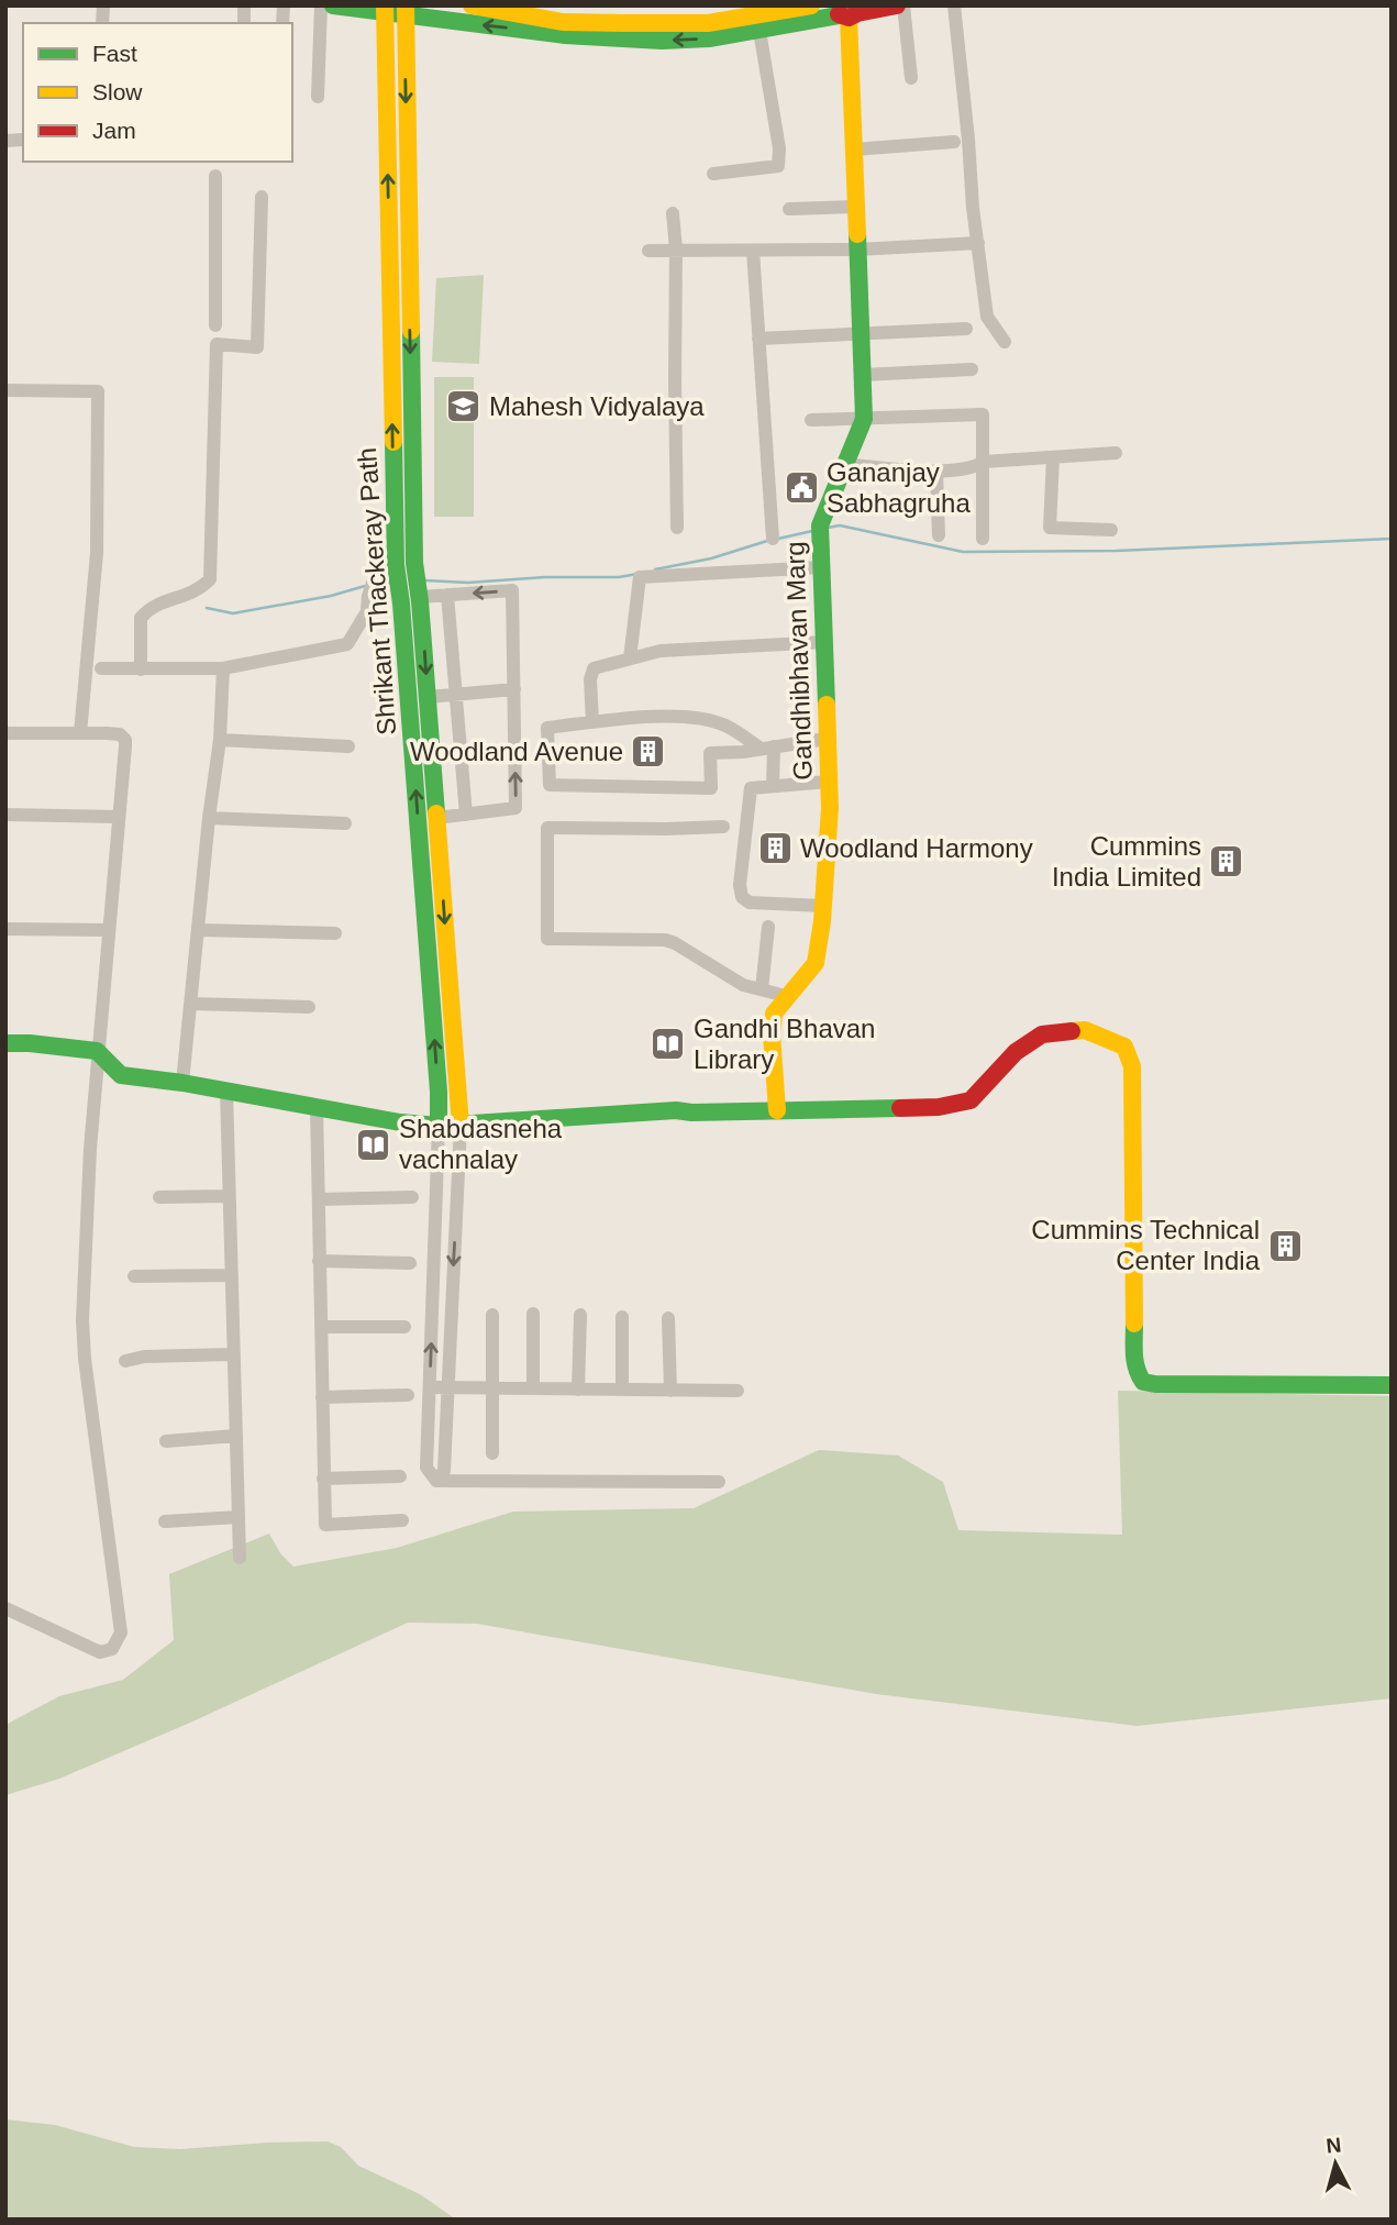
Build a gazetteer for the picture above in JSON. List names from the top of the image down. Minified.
{"streets":{"street":["Shrikant Thackeray Path","Gandhibhavan Marg"]},"places":{"school or university":["Mahesh Vidyalaya"],"public building":["Gananjay Sabhagruha"],"building":["Woodland Avenue","Woodland Harmony","Cummins India Limited","Cummins Technical Center India"],"library":["Gandhi Bhavan Library","Shabdasneha vachnalay"]},"legend":["Fast","Slow","Jam"],"north":"top"}
